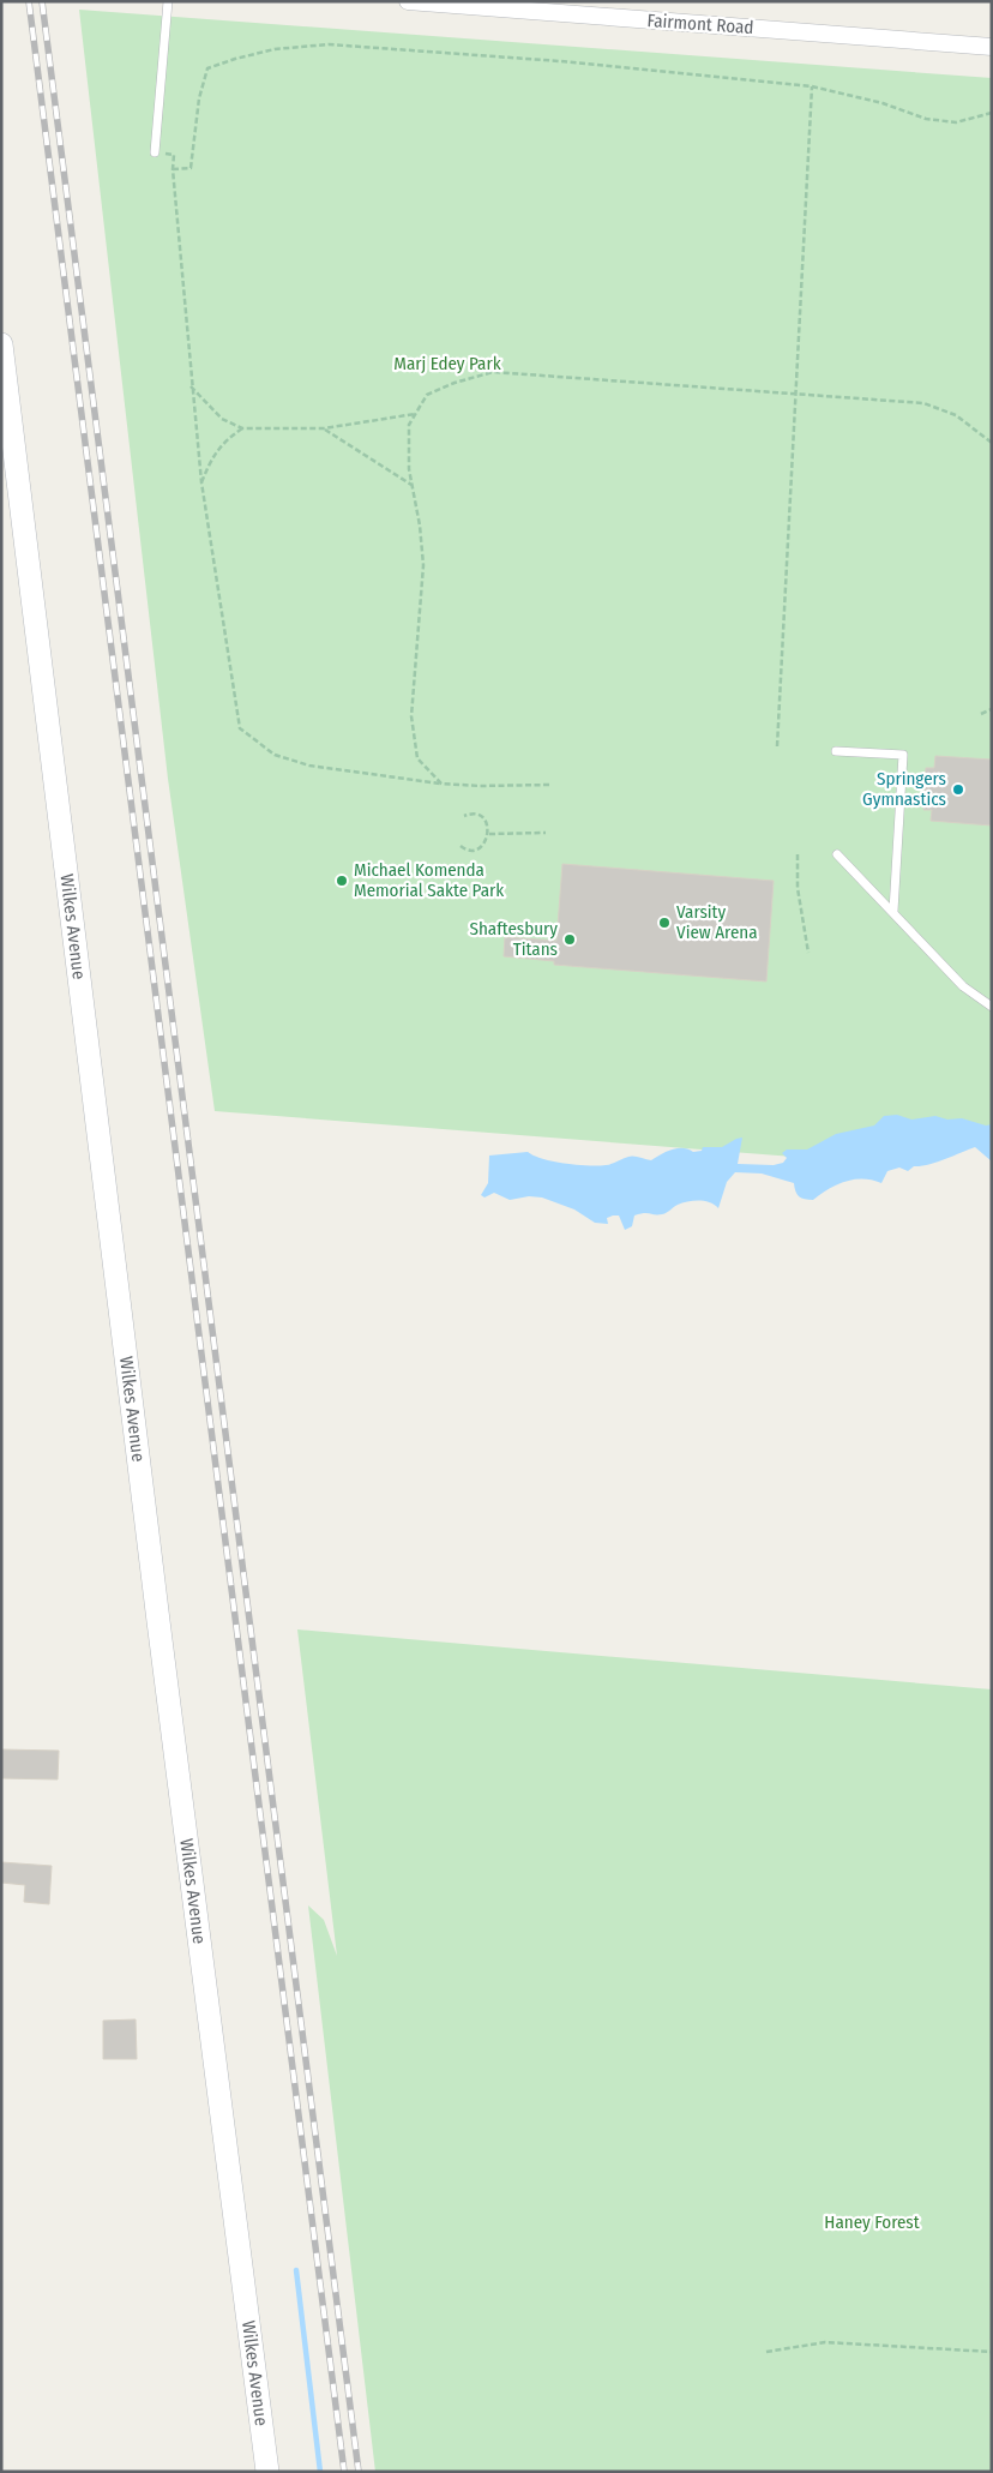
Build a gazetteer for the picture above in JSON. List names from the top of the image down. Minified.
{"streets":{"main road":["Wilkes Avenue"],"street":["Fairmont Road"]},"parks":["Marj Edey Park","Haney Forest"],"places":["Springers Gymnastics","Michael Komenda Memorial Sakte Park","Varsity View Arena","Shaftesbury Titans"]}
